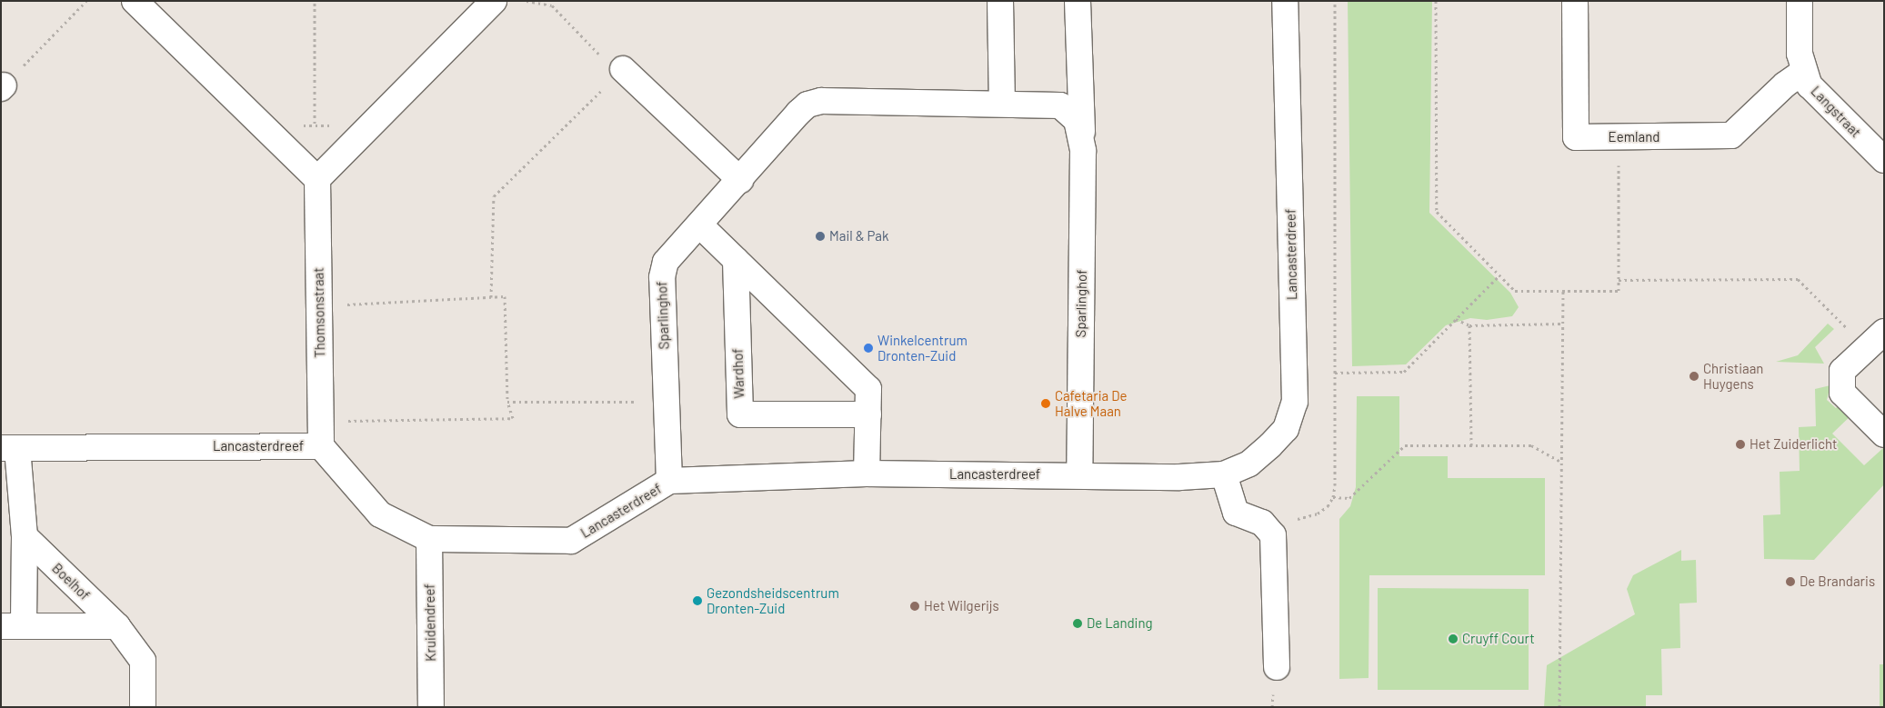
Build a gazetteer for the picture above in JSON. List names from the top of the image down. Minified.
{"streets":{"street":["Langstraat","Eemland","Lancasterdreef","Sparlinghof","Thomsonstraat","Wardhof","Boelhof","Kruidendreef"]},"crossings":[["Langstraat","Eemland"],["Lancasterdreef","Sparlinghof"],["Lancasterdreef","Thomsonstraat"],["Lancasterdreef","Kruidendreef"]],"places":["Mail & Pak","Winkelcentrum Dronten-Zuid","Christiaan Huygens","Cafetaria De Halve Maan","Het Zuiderlicht","De Brandaris","Gezondsheidscentrum Dronten-Zuid","Het Wilgerijs","De Landing","Cruyff Court"]}
